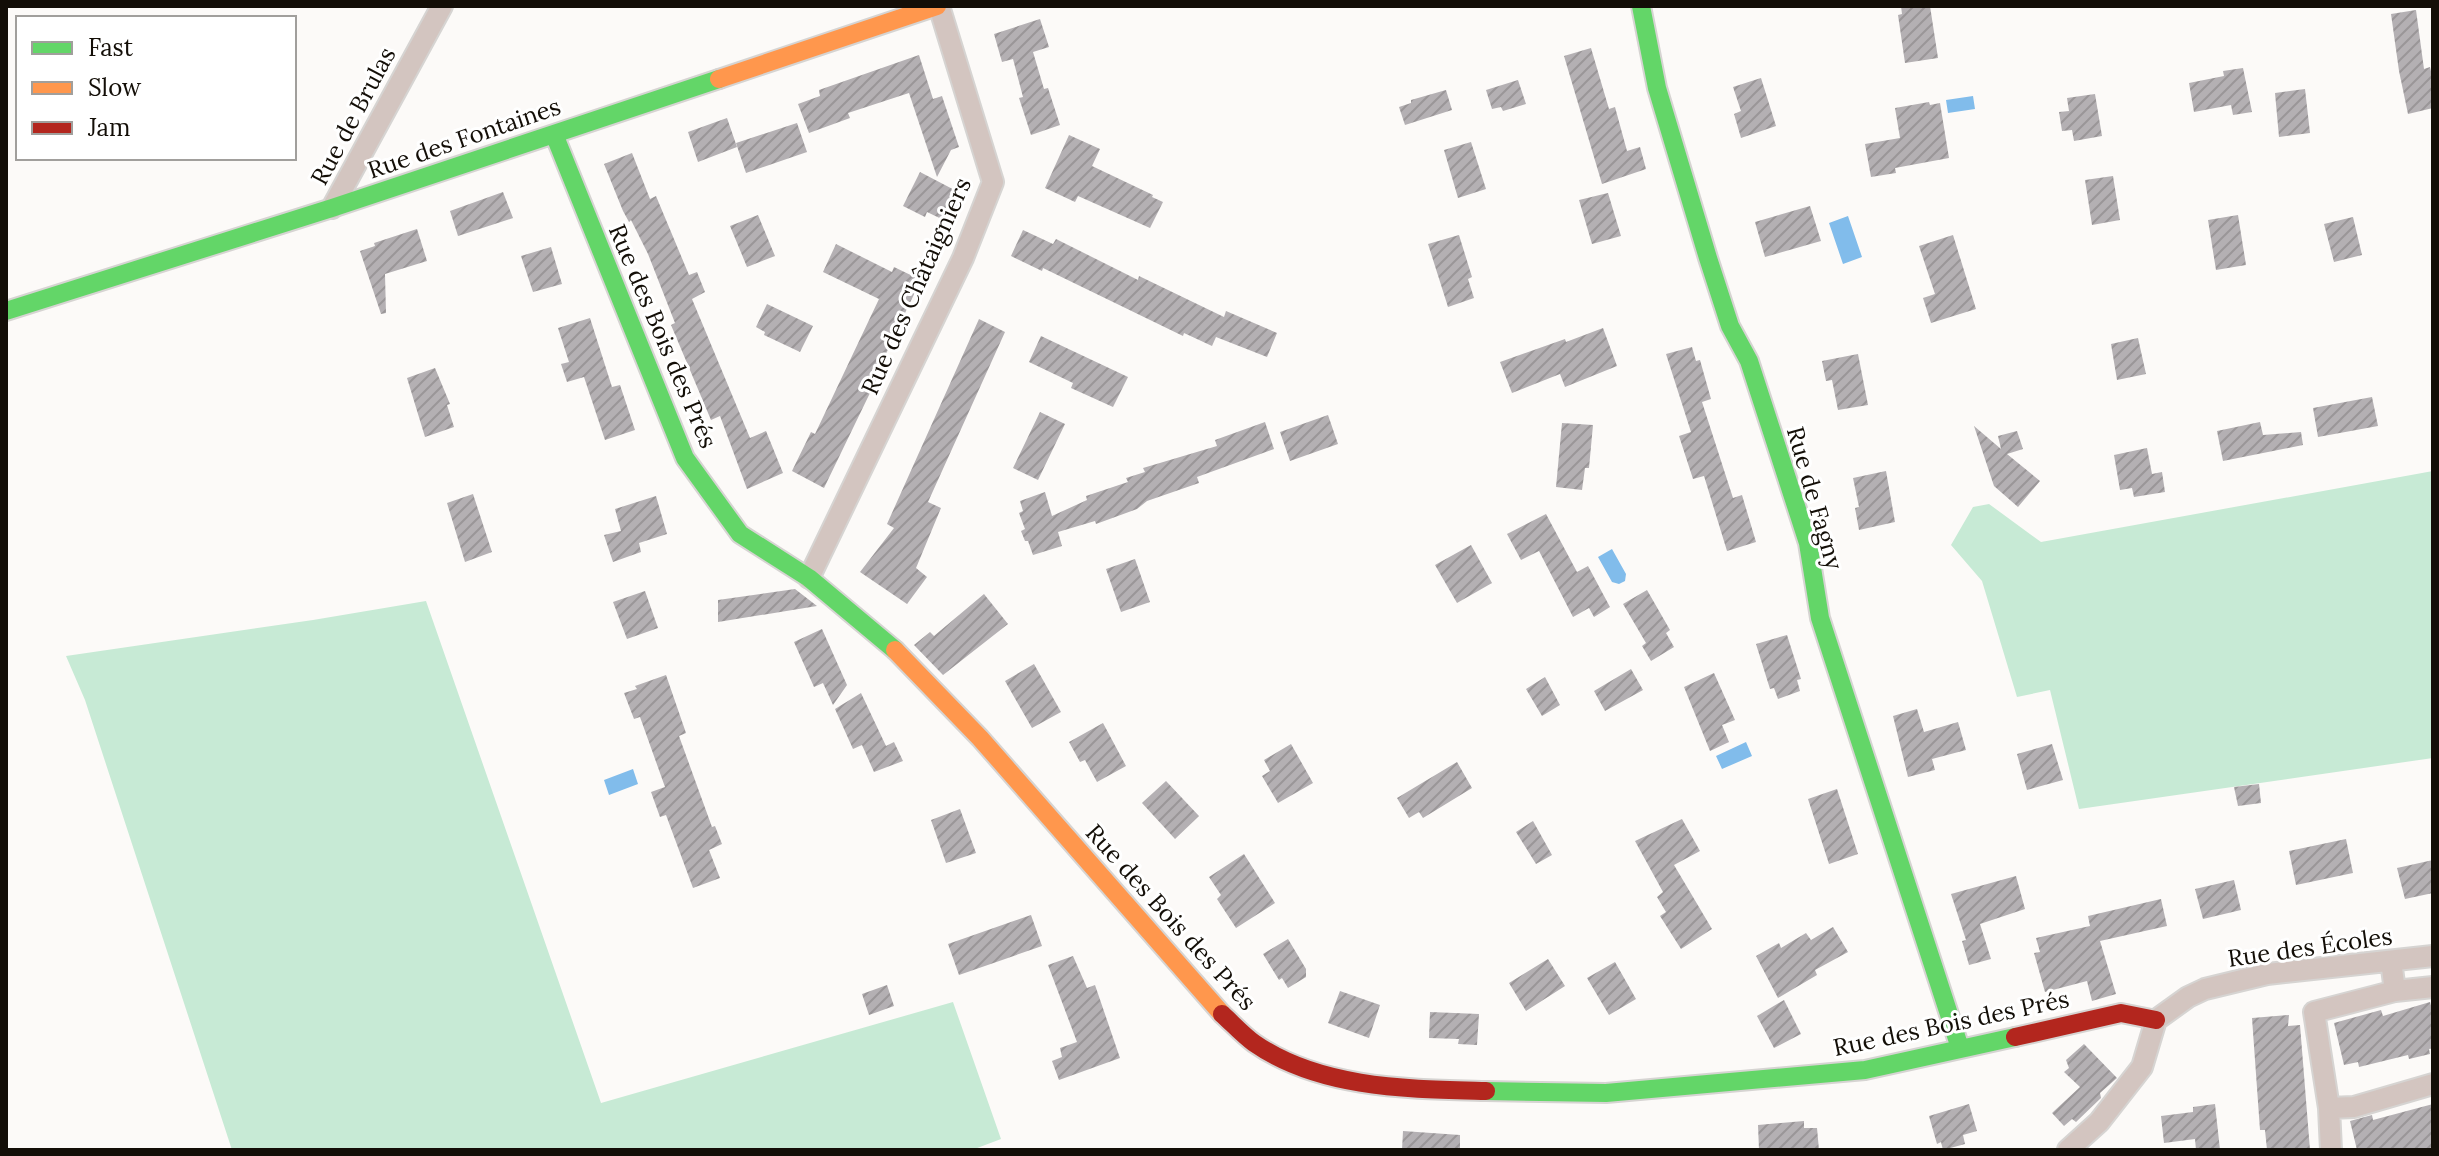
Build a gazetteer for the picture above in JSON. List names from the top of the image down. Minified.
{"streets":{"street":["Rue de Brulas","Rue des Fontaines","Rue des Châtaigniers","Rue des Bois des Prés","Rue de Fagny","Rue des Écoles"]},"crossings":[["Rue de Brulas","Rue des Fontaines"],["Rue des Fontaines","Rue des Châtaigniers"],["Rue des Fontaines","Rue des Bois des Prés"],["Rue des Châtaigniers","Rue des Bois des Prés"],["Rue des Bois des Prés","Rue de Fagny"],["Rue des Bois des Prés","Rue des Écoles"]],"legend":["Fast","Slow","Jam"]}
